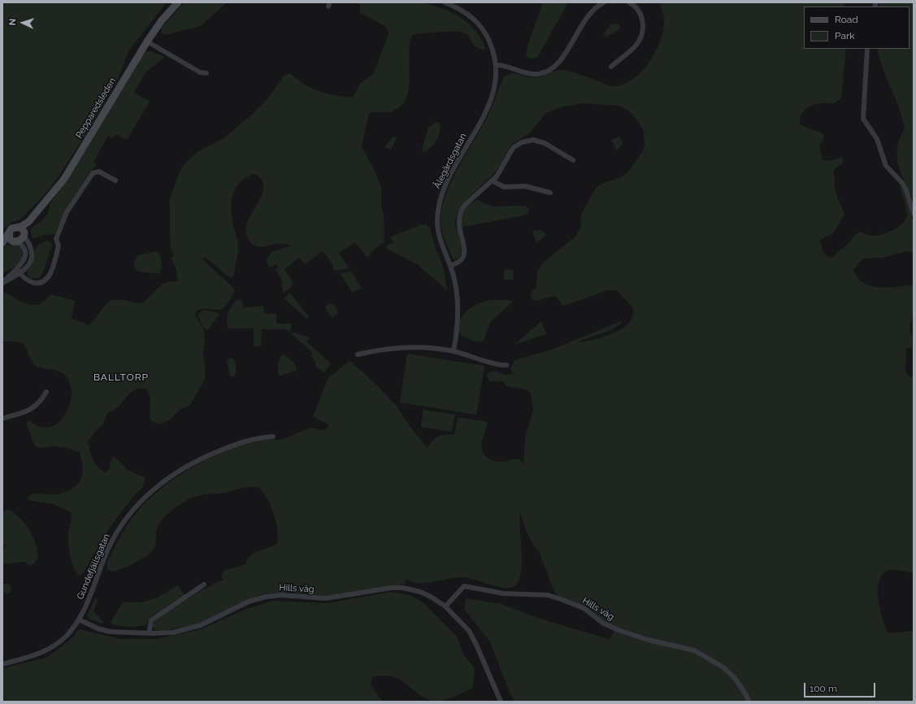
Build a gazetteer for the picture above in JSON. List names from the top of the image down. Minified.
{"streets":{"street":["Pepparedsleden","Ålegårdsgatan","Gundefjällsgatan","Hills väg"]},"districts":["BALLTORP"],"legend":["Road","Park"],"scale_bar":"100 m","north":"left"}
